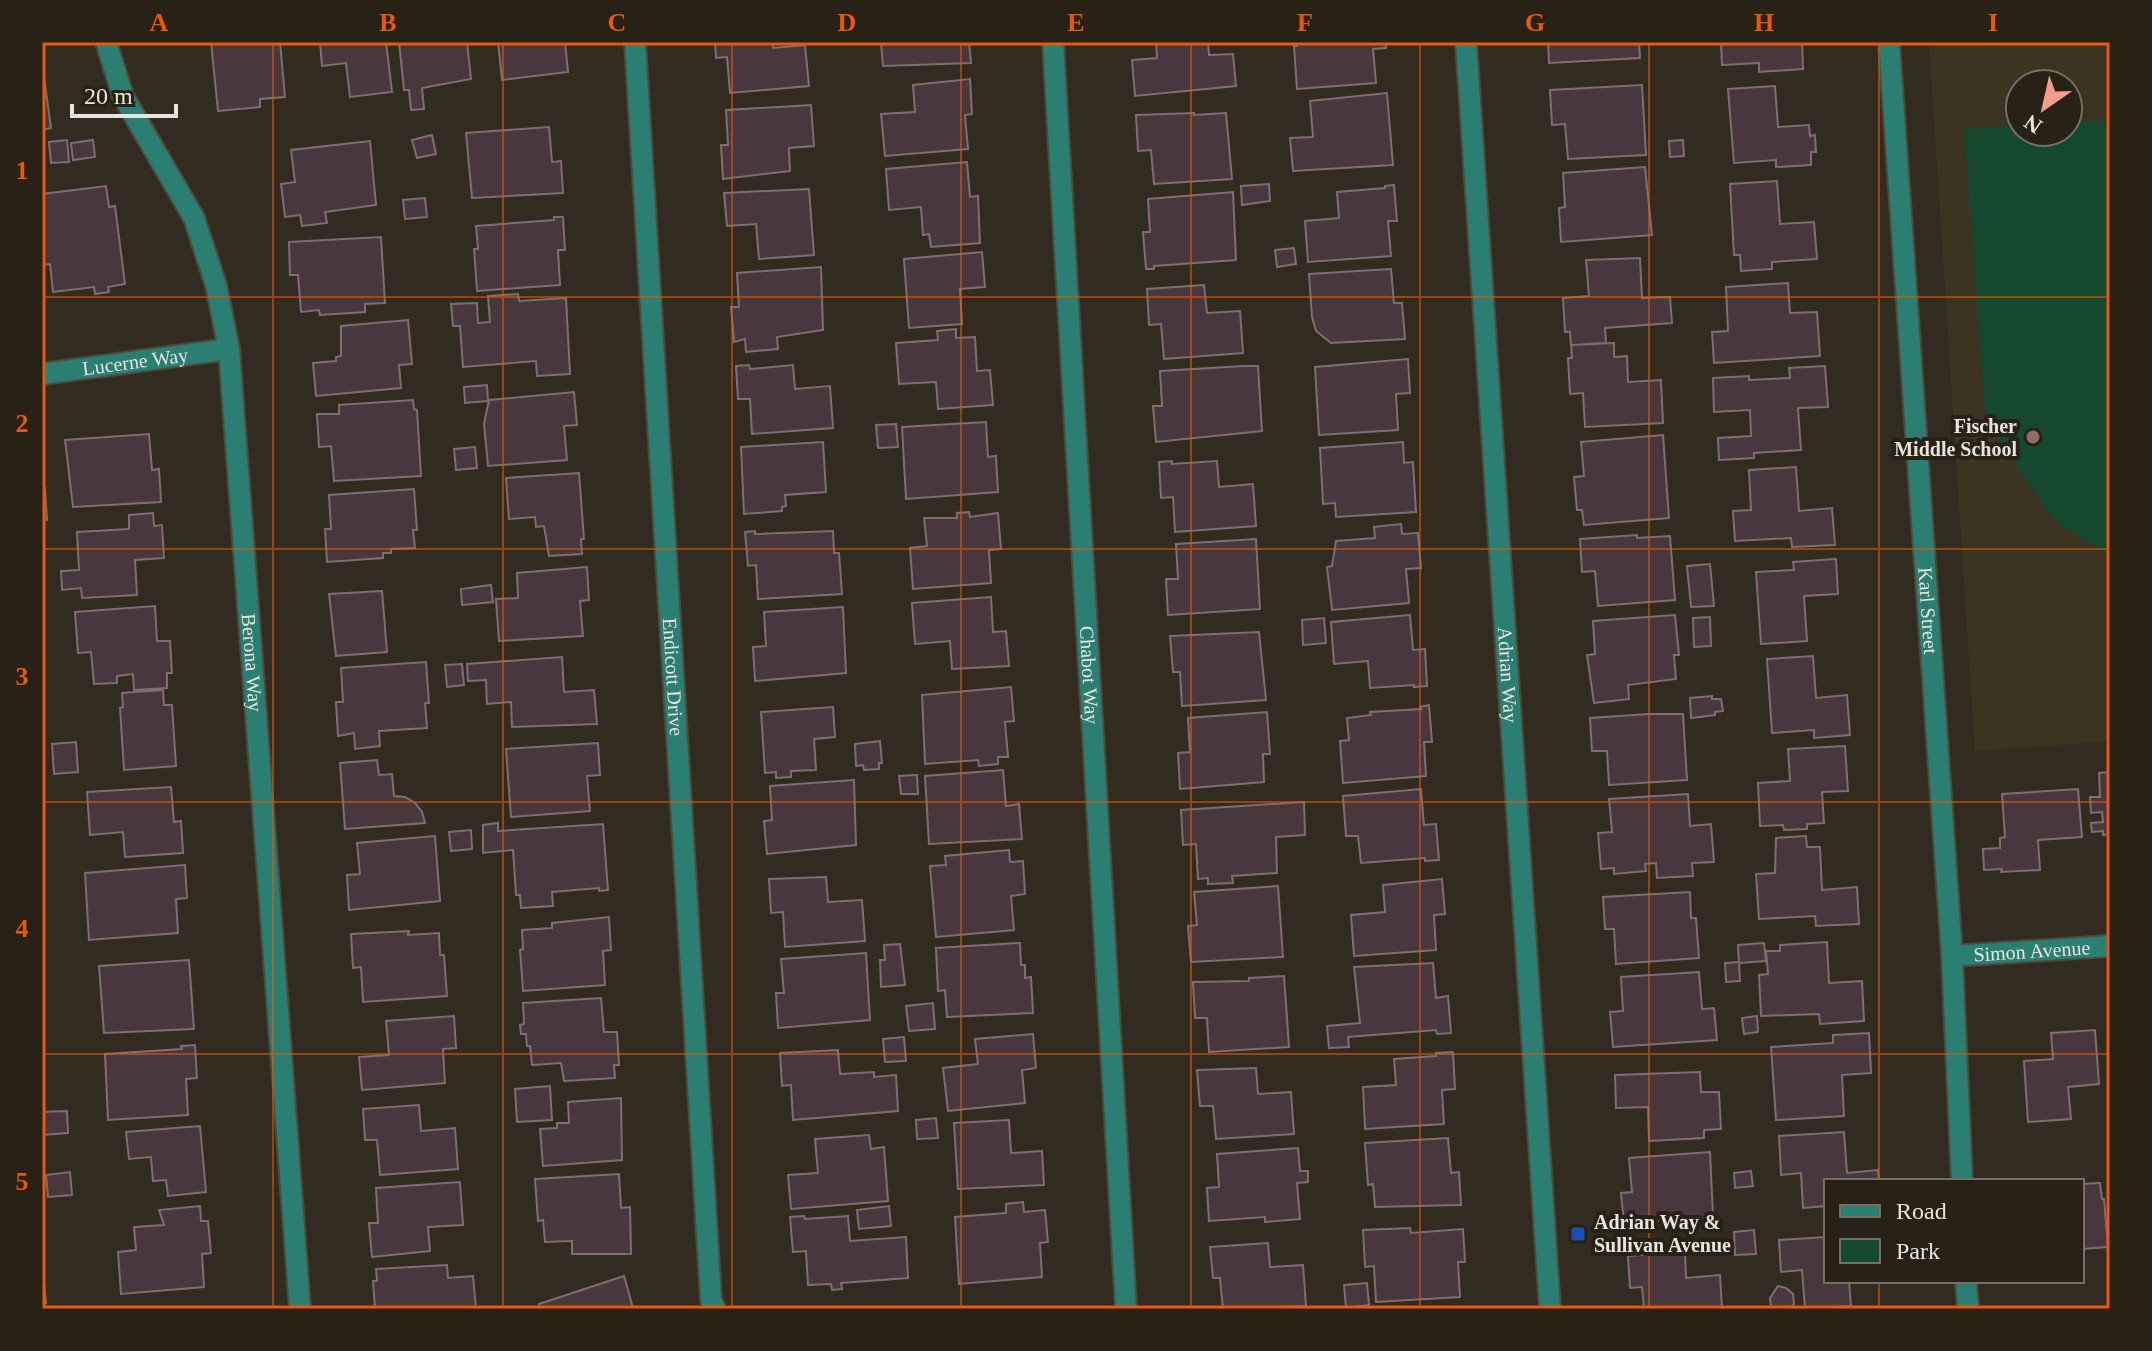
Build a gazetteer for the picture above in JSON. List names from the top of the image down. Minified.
{"streets":{"street":["Lucerne Way","Karl Street","Berona Way","Adrian Way","Endicott Drive","Chabot Way","Simon Avenue"]},"crossings":[["Lucerne Way","Berona Way"],["Karl Street","Simon Avenue"]],"places":{"other":["Fischer Middle School"],"transit":["Adrian Way & Sullivan Avenue"]},"legend":["Road","Park"],"scale_bar":"20 m","north":"bottom left","grid":{"columns":["A","B","C","D","E","F","G","H","I"],"rows":["1","2","3","4","5"]}}
